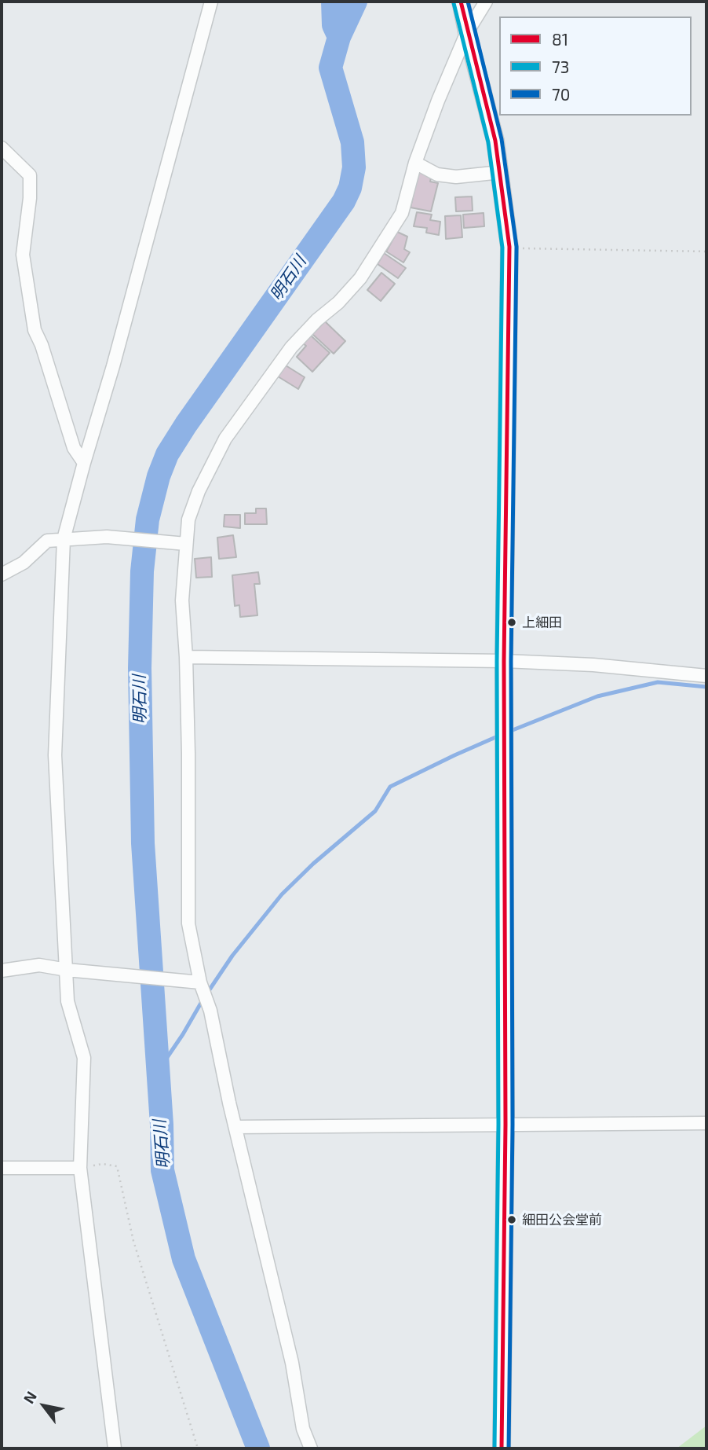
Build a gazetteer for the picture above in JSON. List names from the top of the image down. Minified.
{"water":["明石川"],"places":["上細田","細田公会堂前"],"lines":["transit line 81","transit line 70","transit line 73"],"legend":["81","73","70"],"north":"top left"}
